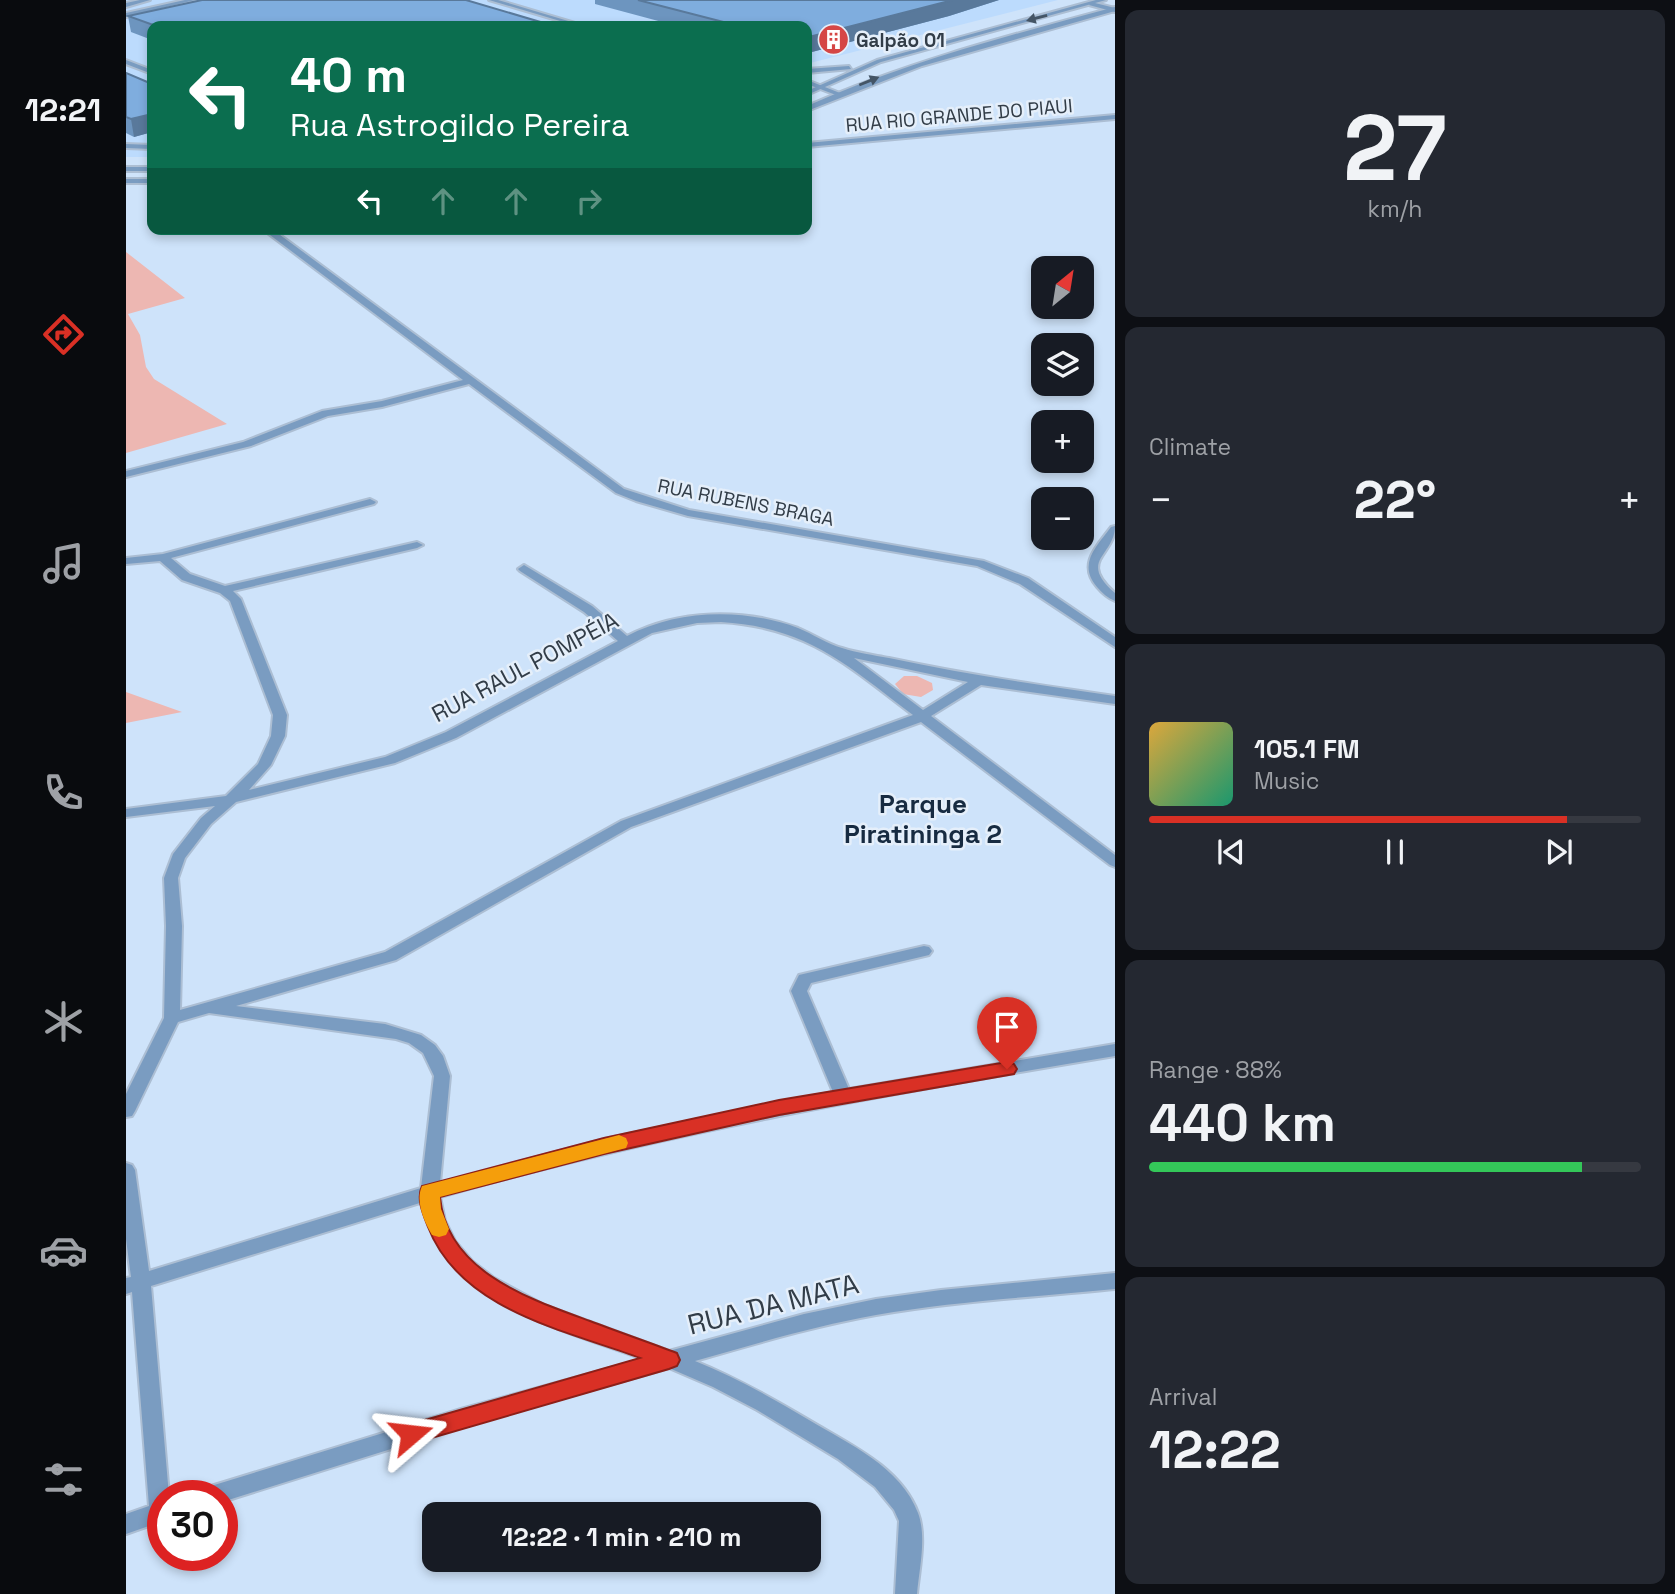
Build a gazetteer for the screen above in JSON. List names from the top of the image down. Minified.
{"streets":{"street":["RUA RUBENS BRAGA","RUA RAUL POMPÉIA","RUA DA MATA"],"lane":["RUA RIO GRANDE DO PIAUI"]},"districts":["Parque Piratininga 2"],"places":{"building":["Galpão 01"]},"north":"top right","page":{"tabs":"12:21","tile":[["27","km/h"],"Climate",["Range · 88%","440 km"],["Arrival","12:22"]],"turn":["40 m","Rua Astrogildo Pereira"],"map_buttons":["+","−"],"heat":["−","22°","+"],"song":["105.1 FM","Music"],"limit":"30","trip":"12:22 · 1 min · 210 m"}}
